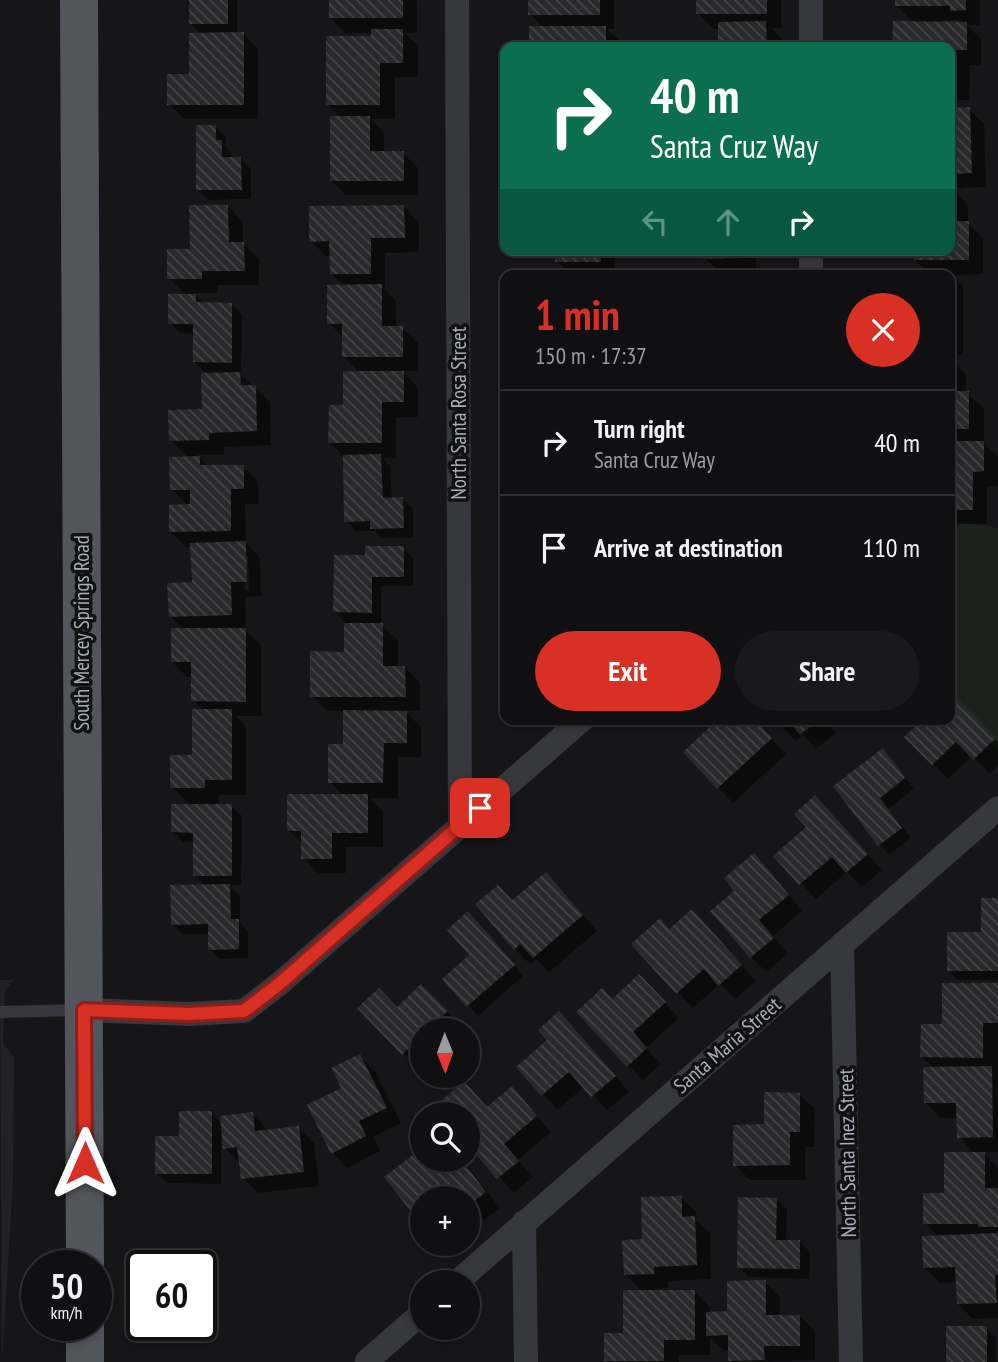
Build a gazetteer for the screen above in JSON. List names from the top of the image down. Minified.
{"streets":{"main road":["South Mercey Springs Road"],"street":["North Santa Rosa Street","Santa Maria Street","North Santa Inez Street"]},"crossings":[["Santa Maria Street","North Santa Inez Street"]],"north":"bottom","page":{"turn":["40 m","Santa Cruz Way"],"heading":["1 min","150 m · 17:37"],"list":[{"name":"Turn right","note":"Santa Cruz Way","value":"40 m"},{"name":"Arrive at destination","value":"110 m"}],"buttons":["Exit","Share"],"map_buttons":["+","−"],"speed":"50 km/h","limit":"60"}}
